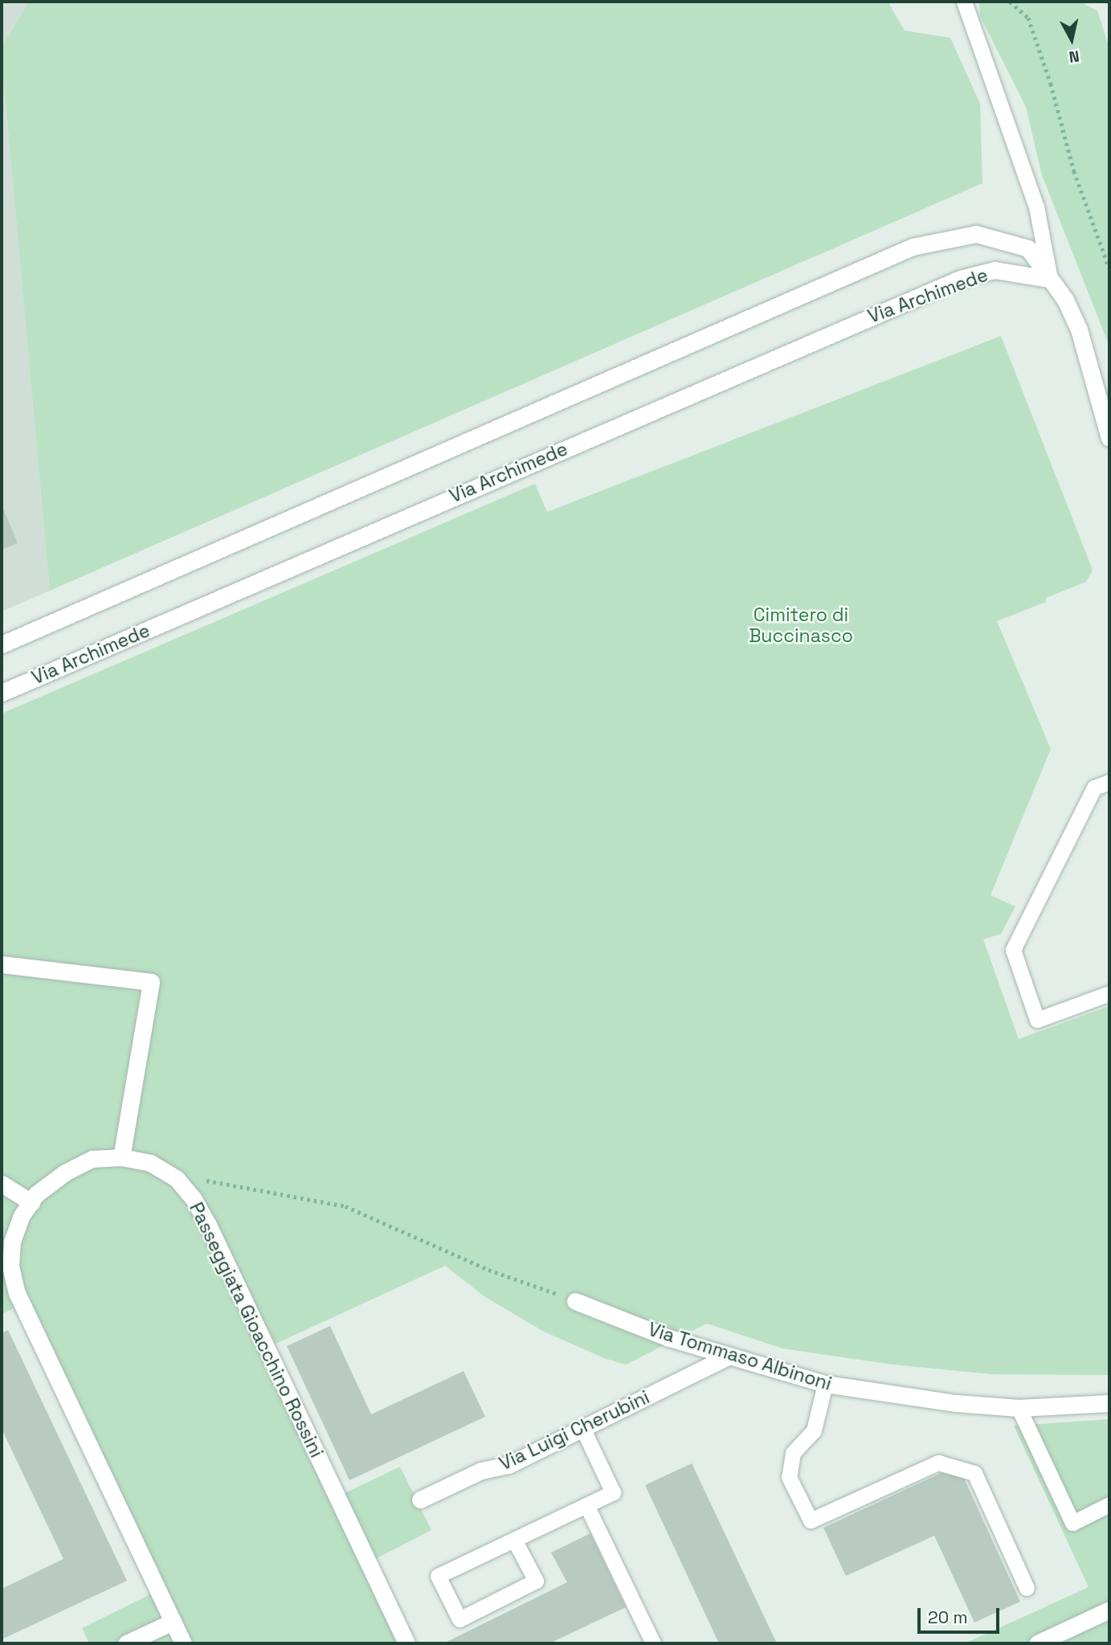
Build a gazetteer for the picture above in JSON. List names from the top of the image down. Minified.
{"streets":{"street":["Via Archimede","Passeggiata Gioacchino Rossini","Via Tommaso Albinoni","Via Luigi Cherubini"]},"crossings":[["Via Tommaso Albinoni","Via Luigi Cherubini"]],"parks":["Cimitero di Buccinasco"],"scale_bar":"20 m","north":"bottom"}
